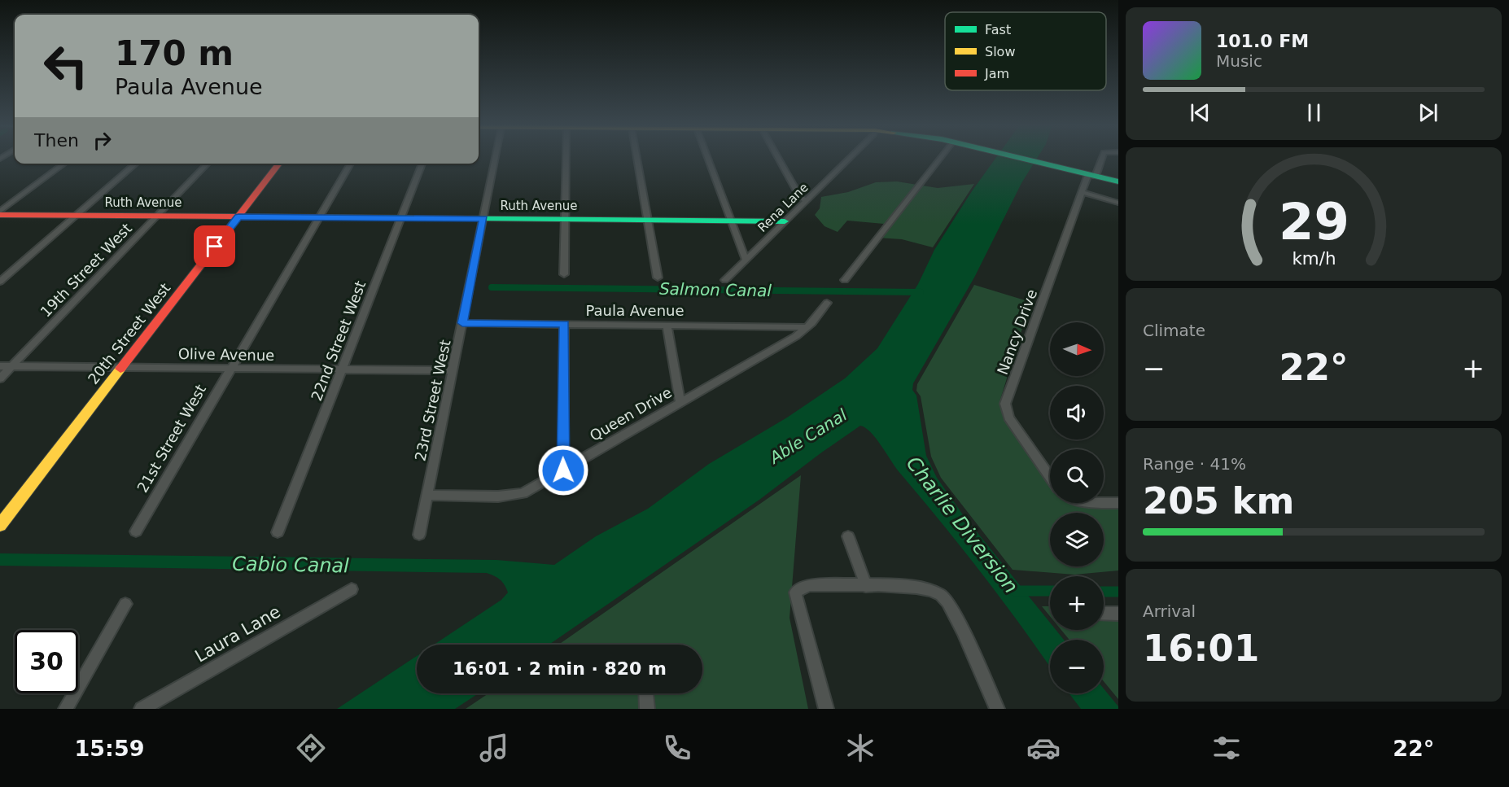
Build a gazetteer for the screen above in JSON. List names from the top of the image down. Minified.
{"streets":{"street":["Ruth Avenue","Rena Lane","19th Street West","Paula Avenue","Nancy Drive","20th Street West","22nd Street West","Olive Avenue","23rd Street West","Queen Drive","21st Street West","Laura Lane"]},"crossings":[["Ruth Avenue","Rena Lane"],["Ruth Avenue","19th Street West"],["Ruth Avenue","20th Street West"],["Ruth Avenue","22nd Street West"],["Ruth Avenue","23rd Street West"],["Ruth Avenue","21st Street West"],["19th Street West","Olive Avenue"],["Paula Avenue","23rd Street West"],["Paula Avenue","Queen Drive"],["20th Street West","Olive Avenue"],["22nd Street West","Olive Avenue"],["Olive Avenue","23rd Street West"],["Olive Avenue","21st Street West"],["23rd Street West","Queen Drive"]],"water":["Salmon Canal","Able Canal","Charlie Diversion","Cabio Canal"],"legend":["Fast","Slow","Jam"],"north":"right","page":{"turn":["170 m","Paula Avenue"],"song":["101.0 FM","Music"],"then":"Then","tile":["Climate",["Range · 41%","205 km"],["Arrival","16:01"]],"map_buttons":["+","−"],"heat":["−","22°","+"],"limit":"30","trip":"16:01 · 2 min · 820 m","tabs":["15:59","22°"],"gauge":["29","km/h"]}}
